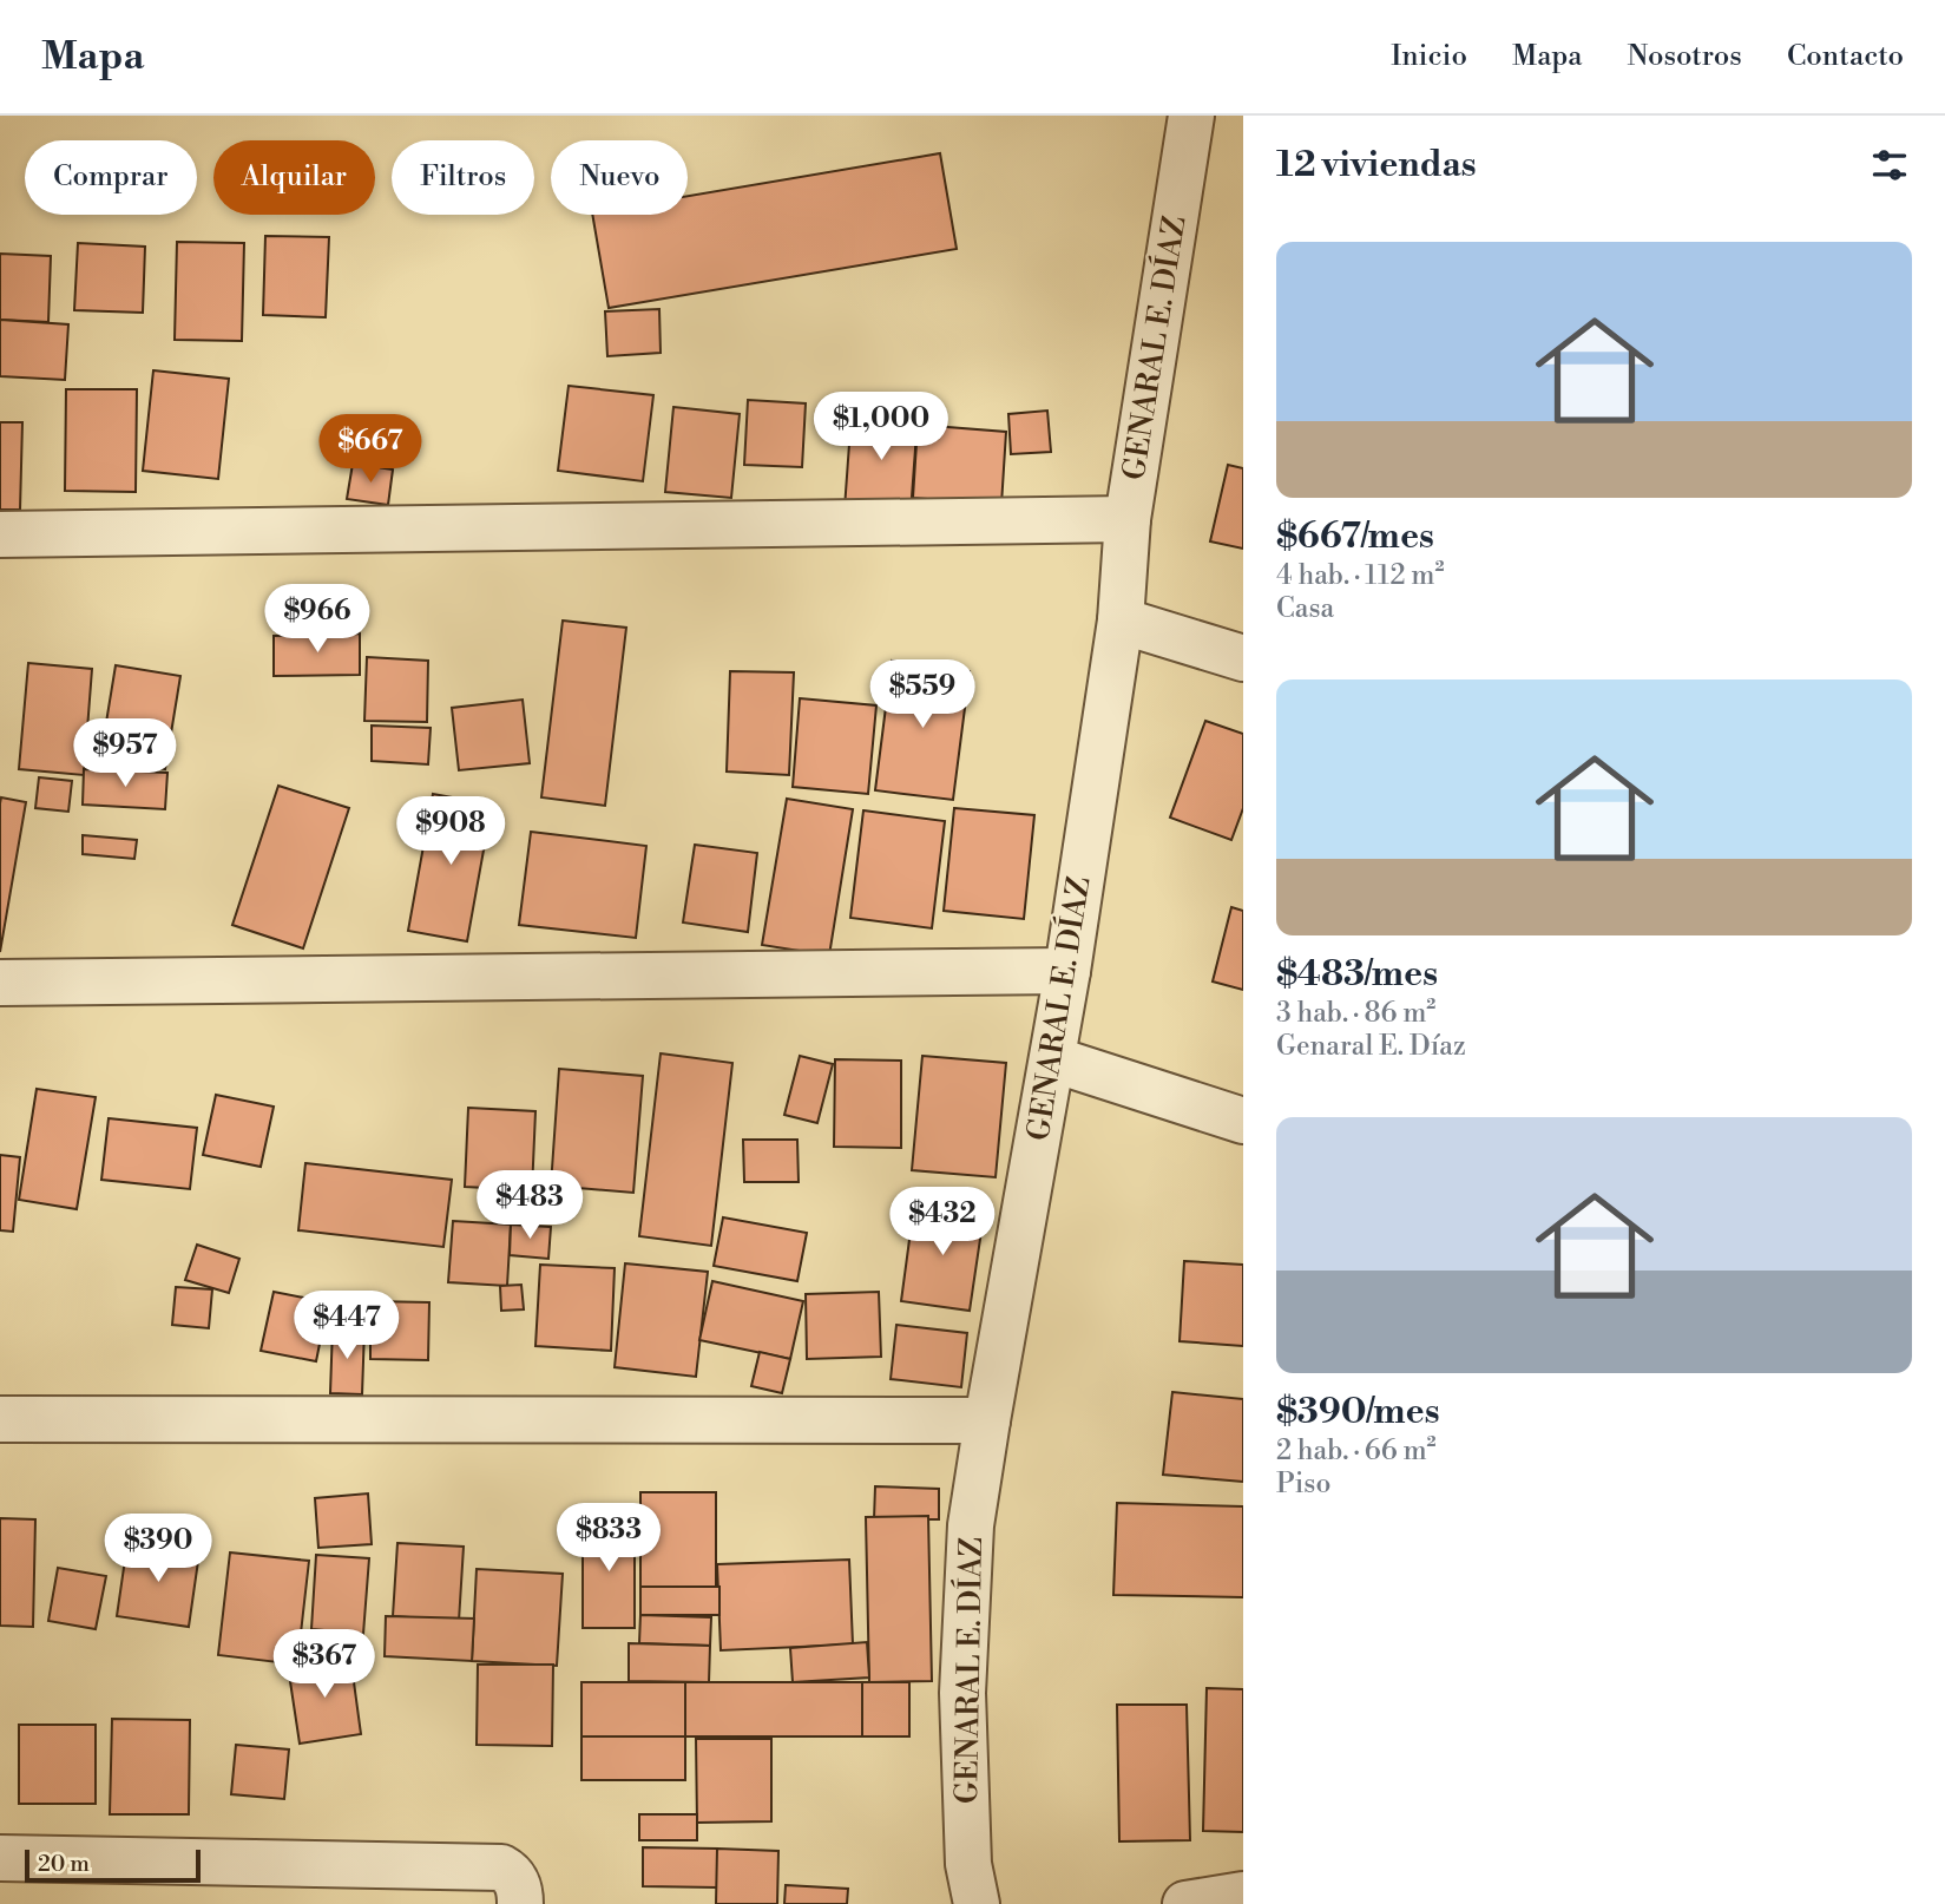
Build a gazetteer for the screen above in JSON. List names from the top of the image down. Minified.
{"streets":{"street":["GENARAL E. DÍAZ"]},"scale_bar":"20 m","page":{"header":"Mapa","nav":["Inicio","Mapa","Nosotros","Contacto"],"heading":"12 viviendas","chip":["Comprar","Alquilar","Filtros","Nuevo"],"list":[{"name":"$667/mes","note":"4 hab. · 112 m² · Casa"},{"name":"$483/mes","note":"3 hab. · 86 m² · Genaral E. Díaz"},{"name":"$390/mes","note":"2 hab. · 66 m² · Piso"}],"price":["$1,000","$667","$966","$559","$957","$908","$483","$432","$447","$833","$390","$367"],"scale":"20 m"}}
